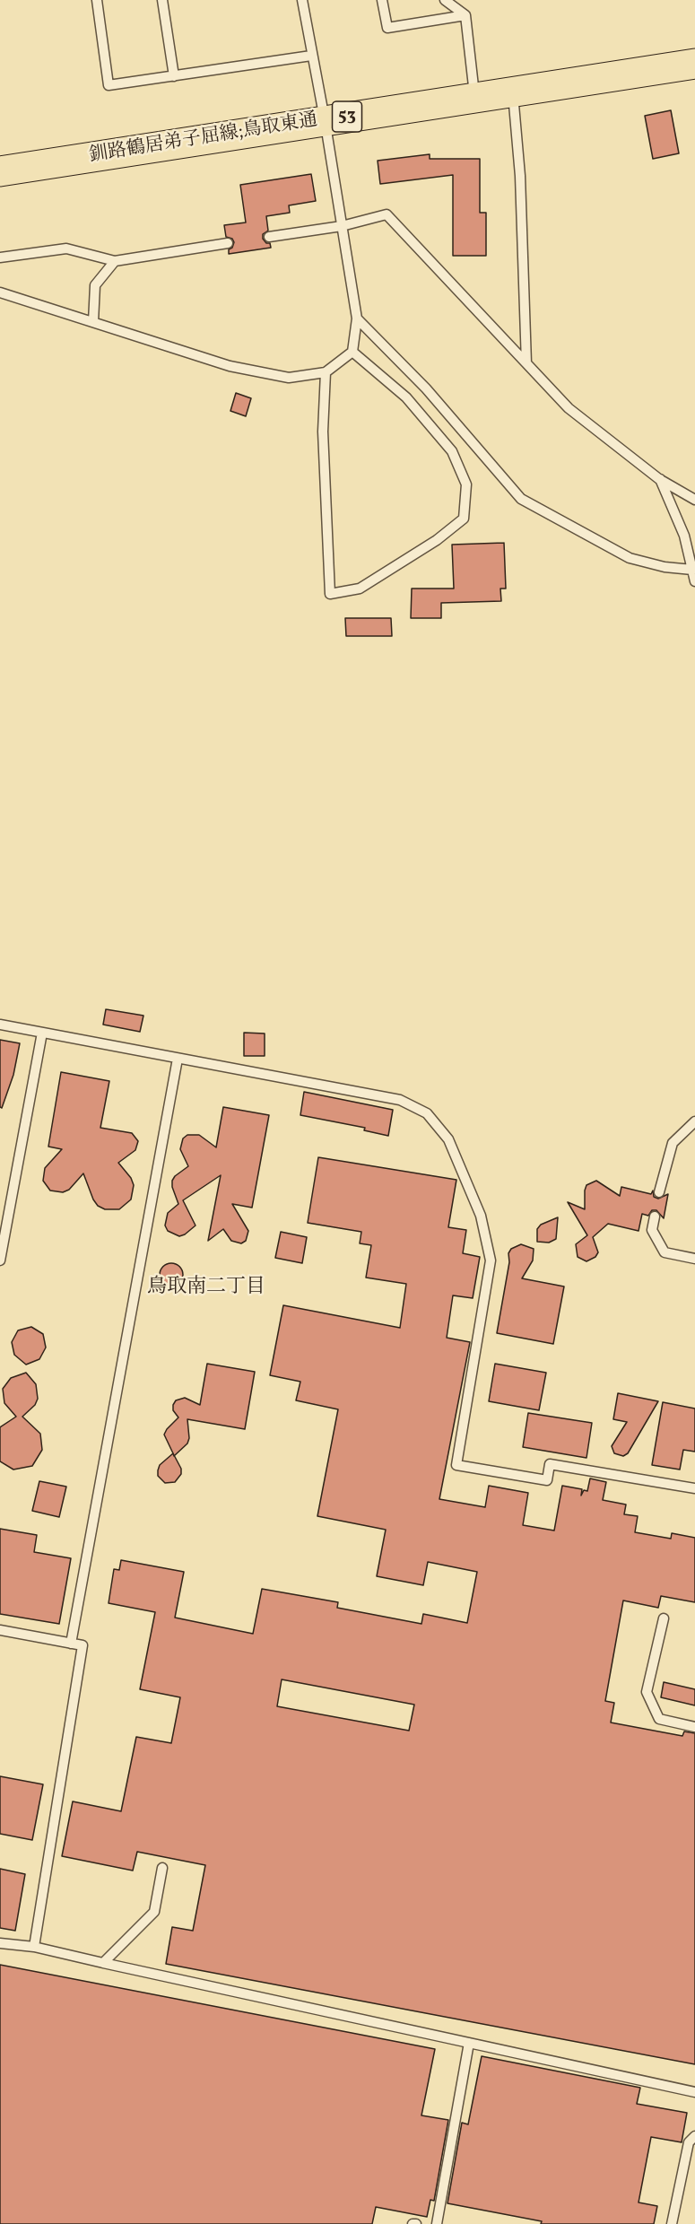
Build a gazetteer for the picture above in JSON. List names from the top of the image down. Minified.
{"streets":{"main road":["53","釧路鶴居弟子屈線;鳥取東通"]},"districts":["鳥取南二丁目"]}
